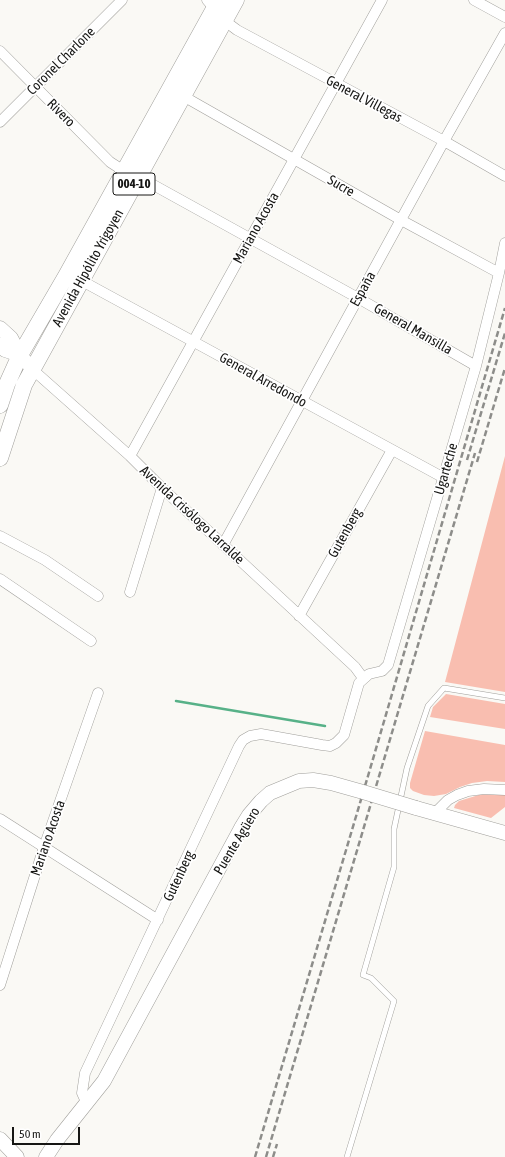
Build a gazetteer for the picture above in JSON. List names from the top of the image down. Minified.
{"streets":{"main road":["004-10","Avenida Hipólito Yrigoyen"],"street":["Coronel Charlone","General Villegas","Rivero","Sucre","Mariano Acosta","España","General Mansilla","General Arredondo","Ugarteche","Avenida Crisólogo Larralde","Gutenberg","Puente Agüero"]},"crossings":[["Coronel Charlone","Rivero"],["General Villegas","Mariano Acosta"],["General Villegas","Avenida Hipólito Yrigoyen"],["General Villegas","España"],["Rivero","Avenida Hipólito Yrigoyen"],["Rivero","General Mansilla"],["Sucre","Mariano Acosta"],["Sucre","Avenida Hipólito Yrigoyen"],["Sucre","España"],["Sucre","Ugarteche"],["Mariano Acosta","General Mansilla"],["Mariano Acosta","General Arredondo"],["Mariano Acosta","Avenida Crisólogo Larralde"],["Avenida Hipólito Yrigoyen","General Mansilla"],["Avenida Hipólito Yrigoyen","General Arredondo"],["Avenida Hipólito Yrigoyen","Avenida Crisólogo Larralde"],["España","General Mansilla"],["España","General Arredondo"],["España","Avenida Crisólogo Larralde"],["General Mansilla","Ugarteche"],["General Arredondo","Ugarteche"],["General Arredondo","Gutenberg"],["Ugarteche","Avenida Crisólogo Larralde"],["Ugarteche","Gutenberg"],["Avenida Crisólogo Larralde","Gutenberg"],["Gutenberg","Puente Agüero"]],"scale_bar":"50 m"}
